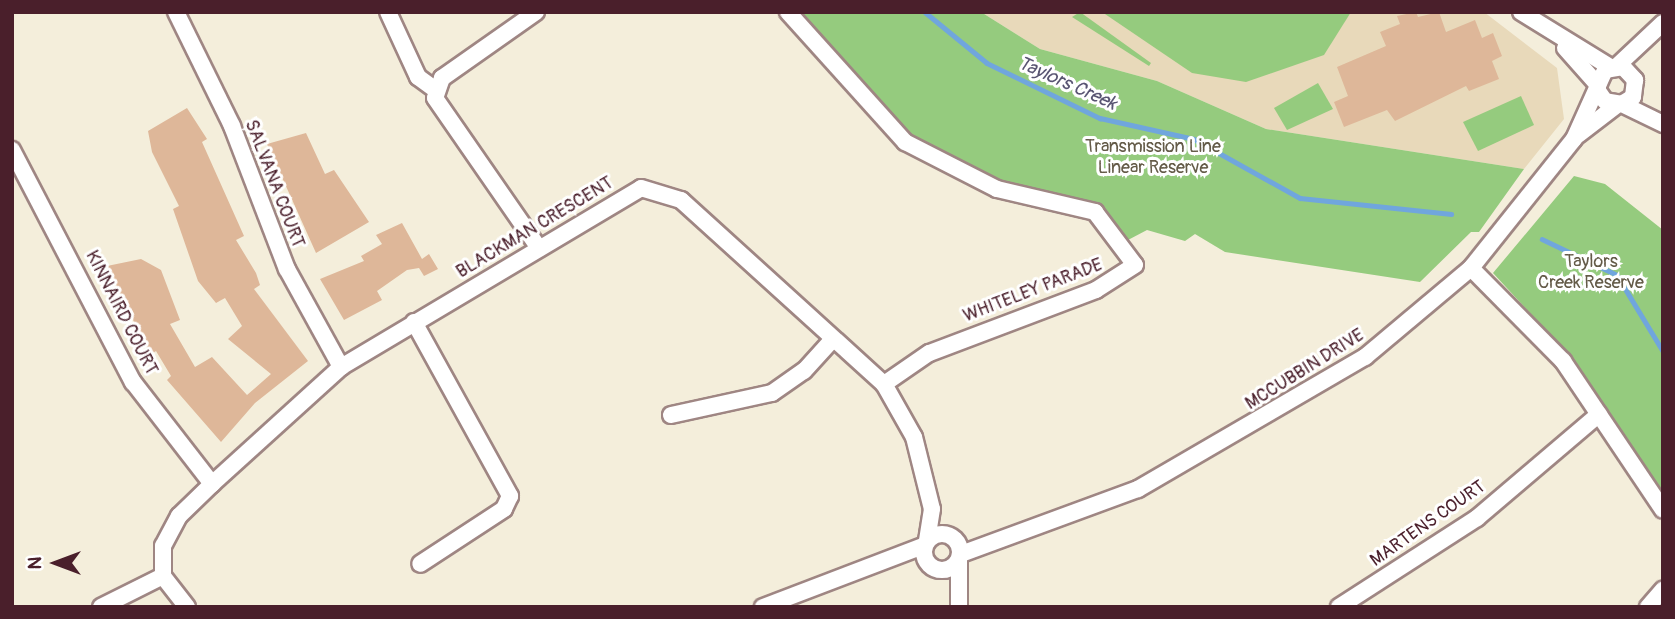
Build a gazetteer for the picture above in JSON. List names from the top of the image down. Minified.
{"streets":{"street":["SALVANA COURT","BLACKMAN CRESCENT","WHITELEY PARADE","KINNAIRD COURT","MCCUBBIN DRIVE","MARTENS COURT"]},"crossings":[["SALVANA COURT","BLACKMAN CRESCENT"],["BLACKMAN CRESCENT","WHITELEY PARADE"],["BLACKMAN CRESCENT","KINNAIRD COURT"],["BLACKMAN CRESCENT","MCCUBBIN DRIVE"]],"water":["Taylors Creek"],"parks":["Transmission Line Linear Reserve","Taylors Creek Reserve"],"north":"left"}
